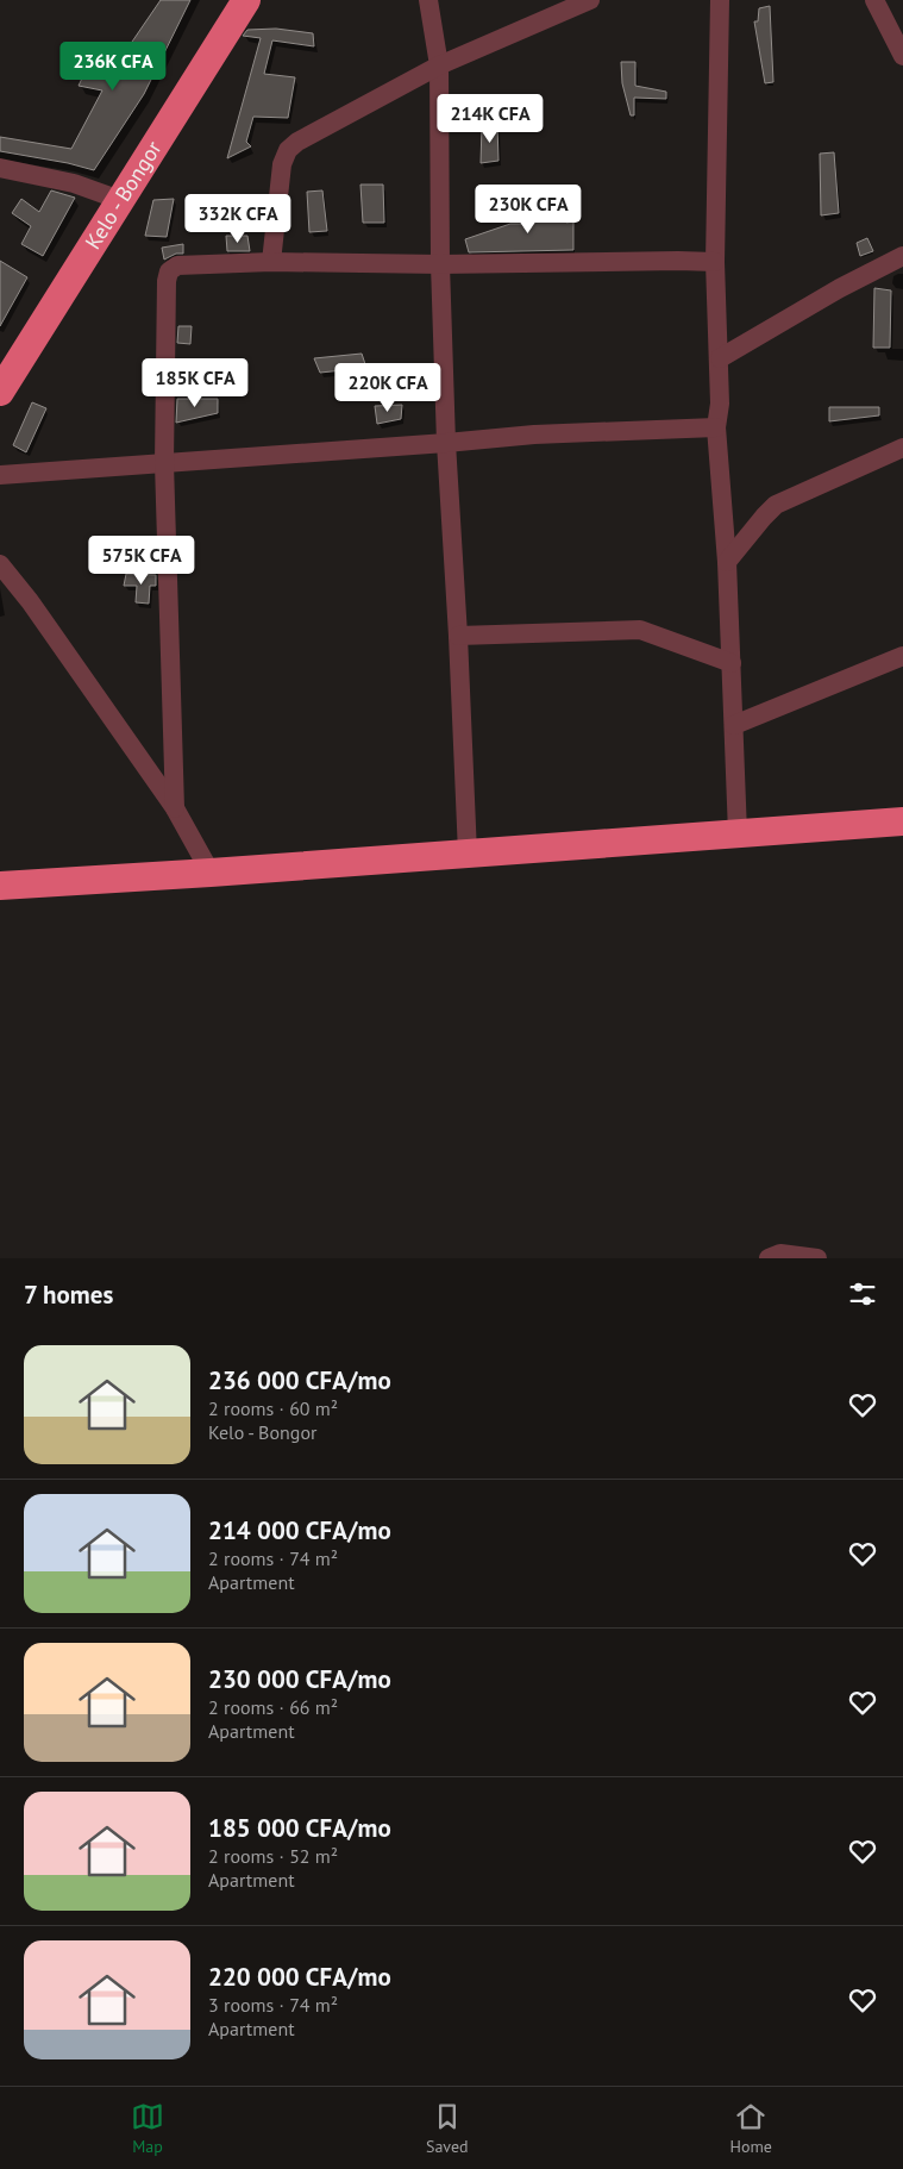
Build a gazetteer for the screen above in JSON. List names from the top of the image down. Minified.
{"streets":{"highway":["Kelo - Bongor"]},"page":{"price":["236K CFA","214K CFA","230K CFA","332K CFA","185K CFA","220K CFA","575K CFA"],"heading":"7 homes","list":[{"name":"236 000 CFA/mo","note":"2 rooms · 60 m² · Kelo - Bongor"},{"name":"214 000 CFA/mo","note":"2 rooms · 74 m² · Apartment"},{"name":"230 000 CFA/mo","note":"2 rooms · 66 m² · Apartment"},{"name":"185 000 CFA/mo","note":"2 rooms · 52 m² · Apartment"},{"name":"220 000 CFA/mo","note":"3 rooms · 74 m² · Apartment"}],"tabs":["Map","Saved","Home"]}}
